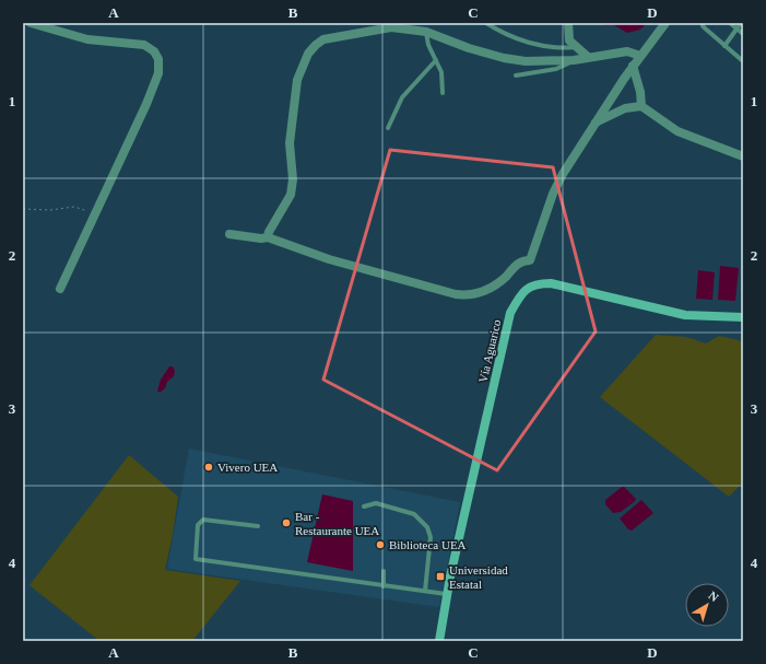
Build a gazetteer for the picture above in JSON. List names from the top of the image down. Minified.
{"streets":{"street":["Vía Aguarico"]},"places":{"other":["Vivero UEA","Bar - Restaurante UEA","Biblioteca UEA"],"transit":["Universidad Estatal"]},"north":"top right","grid":{"columns":["A","B","C","D"],"rows":["1","2","3","4"]}}
